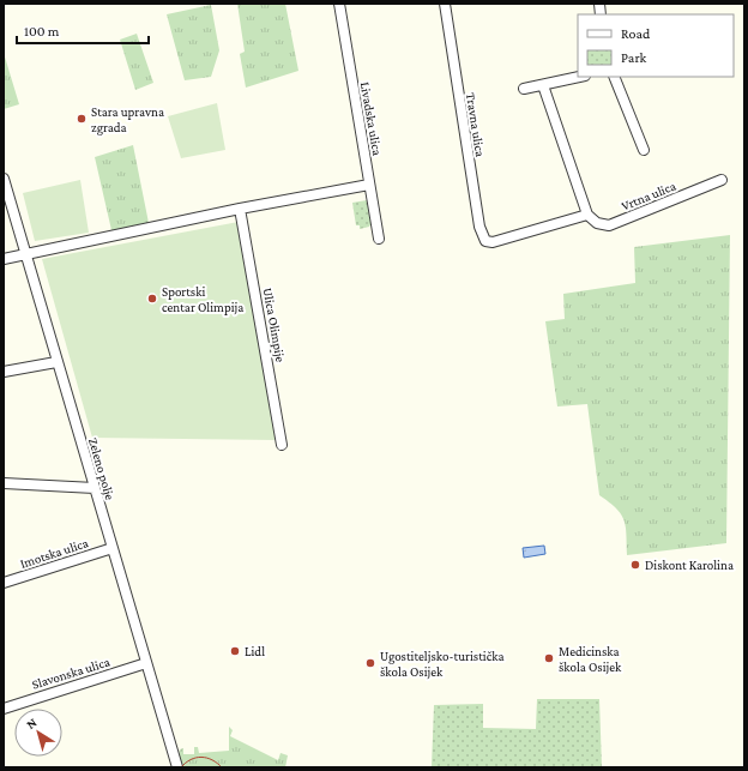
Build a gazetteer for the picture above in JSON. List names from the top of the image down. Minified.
{"streets":{"street":["Livadska ulica","Travna ulica","Vrtna ulica","Ulica Olimpije","Zeleno polje","Imotska ulica","Slavonska ulica"]},"crossings":[["Travna ulica","Vrtna ulica"],["Zeleno polje","Imotska ulica"],["Zeleno polje","Slavonska ulica"]],"places":["Stara upravna zgrada","Sportski centar Olimpija","Diskont Karolina","Lidl","Medicinska škola Osijek","Ugostiteljsko-turistička škola Osijek"],"legend":["Road","Park"],"scale_bar":"100 m","north":"top left"}
